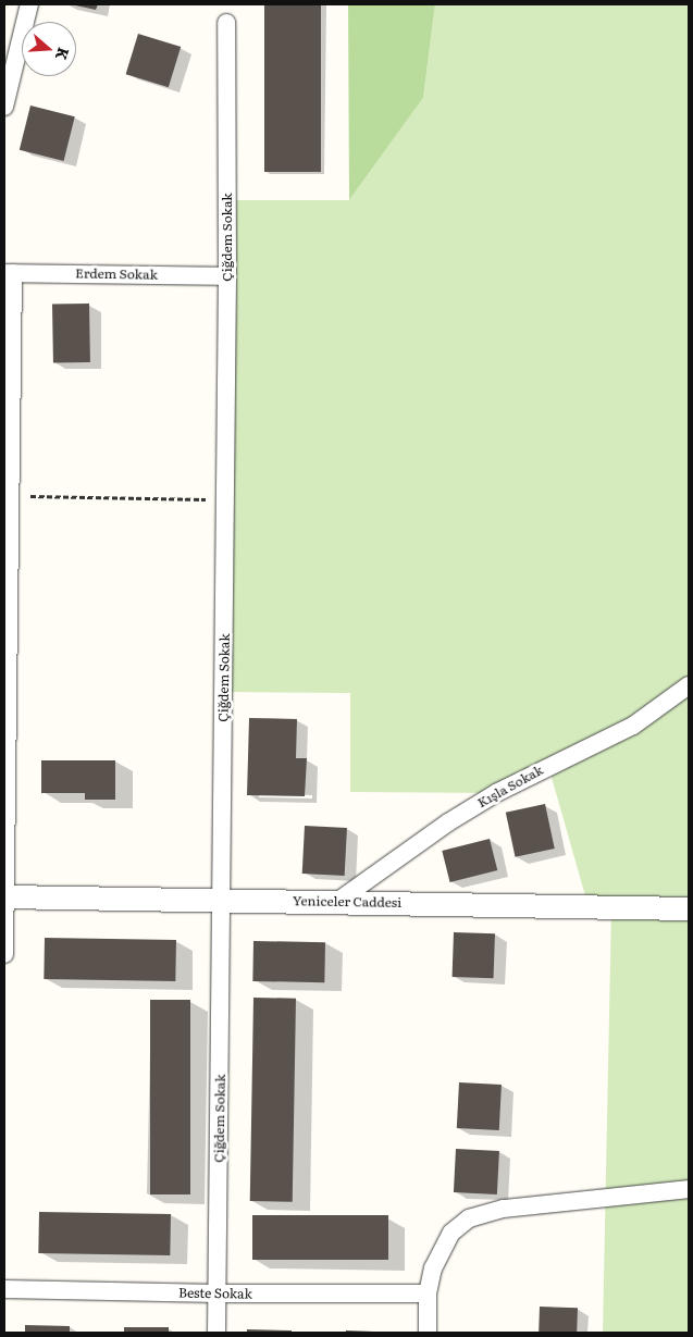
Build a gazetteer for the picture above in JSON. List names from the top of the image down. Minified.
{"streets":{"street":["Çiğdem Sokak","Erdem Sokak","Kışla Sokak","Yeniceler Caddesi","Beste Sokak"]},"crossings":[["Çiğdem Sokak","Erdem Sokak"],["Çiğdem Sokak","Yeniceler Caddesi"],["Çiğdem Sokak","Beste Sokak"],["Kışla Sokak","Yeniceler Caddesi"]],"north":"right"}
